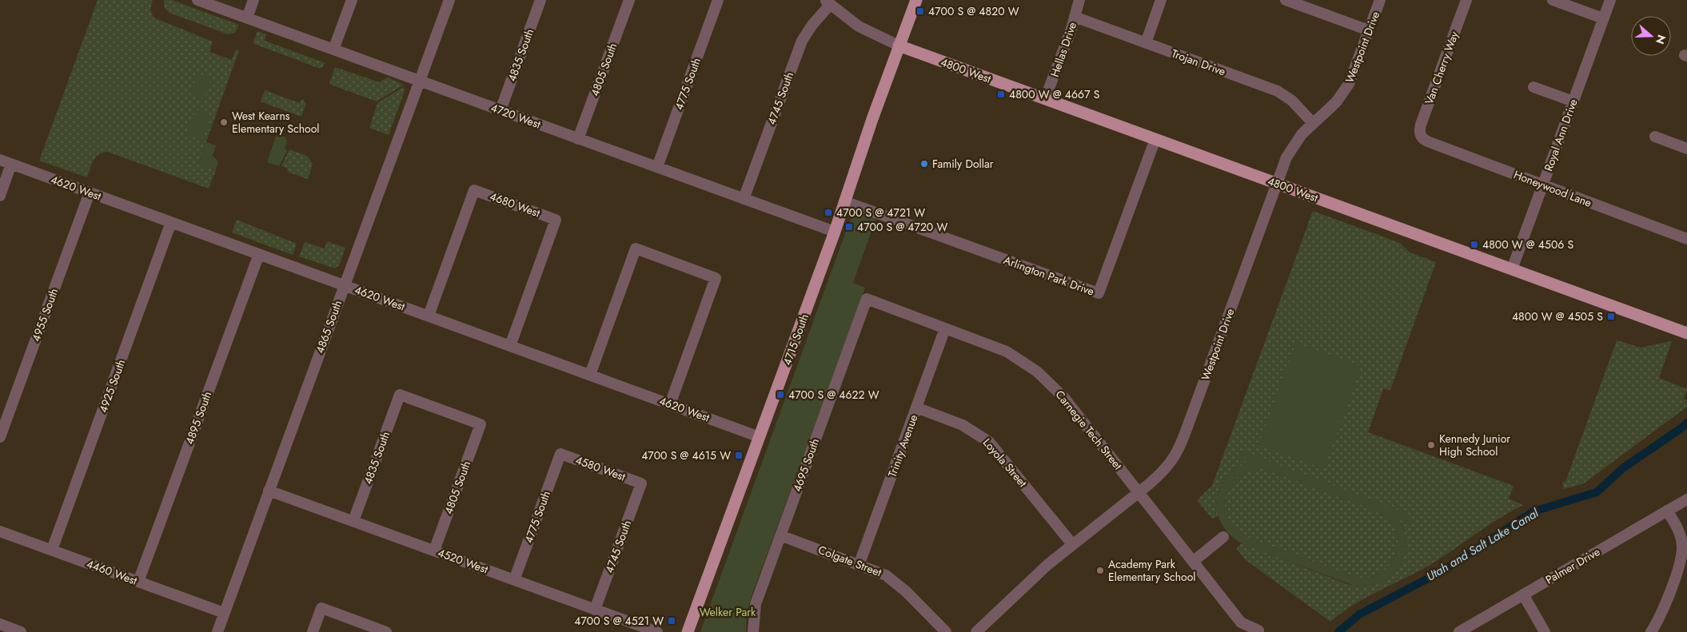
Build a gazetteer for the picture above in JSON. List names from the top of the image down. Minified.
{"streets":{"main road":["4800 West","4715 South"],"street":["Westpoint Drive","Hellas Drive","4835 South","Trojan Drive","Van Cherry Way","4805 South","4775 South","4745 South","4720 West","Royal Ann Drive","4620 West","Honeywood Lane","4680 West","Arlington Park Drive","4955 South","4865 South","4925 South","4895 South","Carnegie Tech Street","Trinity Avenue","Loyola Street","4695 South","4580 West","4520 West","Colgate Street","Palmer Drive","4460 West"]},"crossings":[["Westpoint Drive","Trojan Drive"],["Westpoint Drive","4800 West"],["Westpoint Drive","Carnegie Tech Street"],["Westpoint Drive","Loyola Street"],["Hellas Drive","Trojan Drive"],["Hellas Drive","4800 West"],["4835 South","4805 South"],["4835 South","4720 West"],["4835 South","4520 West"],["Van Cherry Way","Honeywood Lane"],["4805 South","4720 West"],["4805 South","4520 West"],["4800 West","Royal Ann Drive"],["4800 West","Arlington Park Drive"],["4800 West","4715 South"],["4775 South","4720 West"],["4775 South","4580 West"],["4775 South","4520 West"],["4745 South","4720 West"],["4745 South","4580 West"],["4745 South","4520 West"],["4720 West","4865 South"],["4720 West","4715 South"],["Royal Ann Drive","Honeywood Lane"],["4620 West","4680 West"],["4620 West","4955 South"],["4620 West","4865 South"],["4620 West","4715 South"],["4620 West","4925 South"],["4620 West","4895 South"],["Arlington Park Drive","4715 South"],["4865 South","4520 West"],["4865 South","4460 West"],["4925 South","4460 West"],["4895 South","4460 West"],["Carnegie Tech Street","Trinity Avenue"],["Carnegie Tech Street","4695 South"],["Trinity Avenue","Loyola Street"],["Trinity Avenue","Colgate Street"],["4695 South","Colgate Street"]],"water":["Utah and Salt Lake Canal"],"parks":["Welker Park"],"places":{"transit":["4700 S @ 4820 W","4800 W @ 4667 S","4700 S @ 4721 W","4700 S @ 4720 W","4800 W @ 4506 S","4800 W @ 4505 S","4700 S @ 4622 W","4700 S @ 4615 W","4700 S @ 4521 W"],"other":["West Kearns Elementary School","Family Dollar","Kennedy Junior High School","Academy Park Elementary School"]},"north":"right"}
